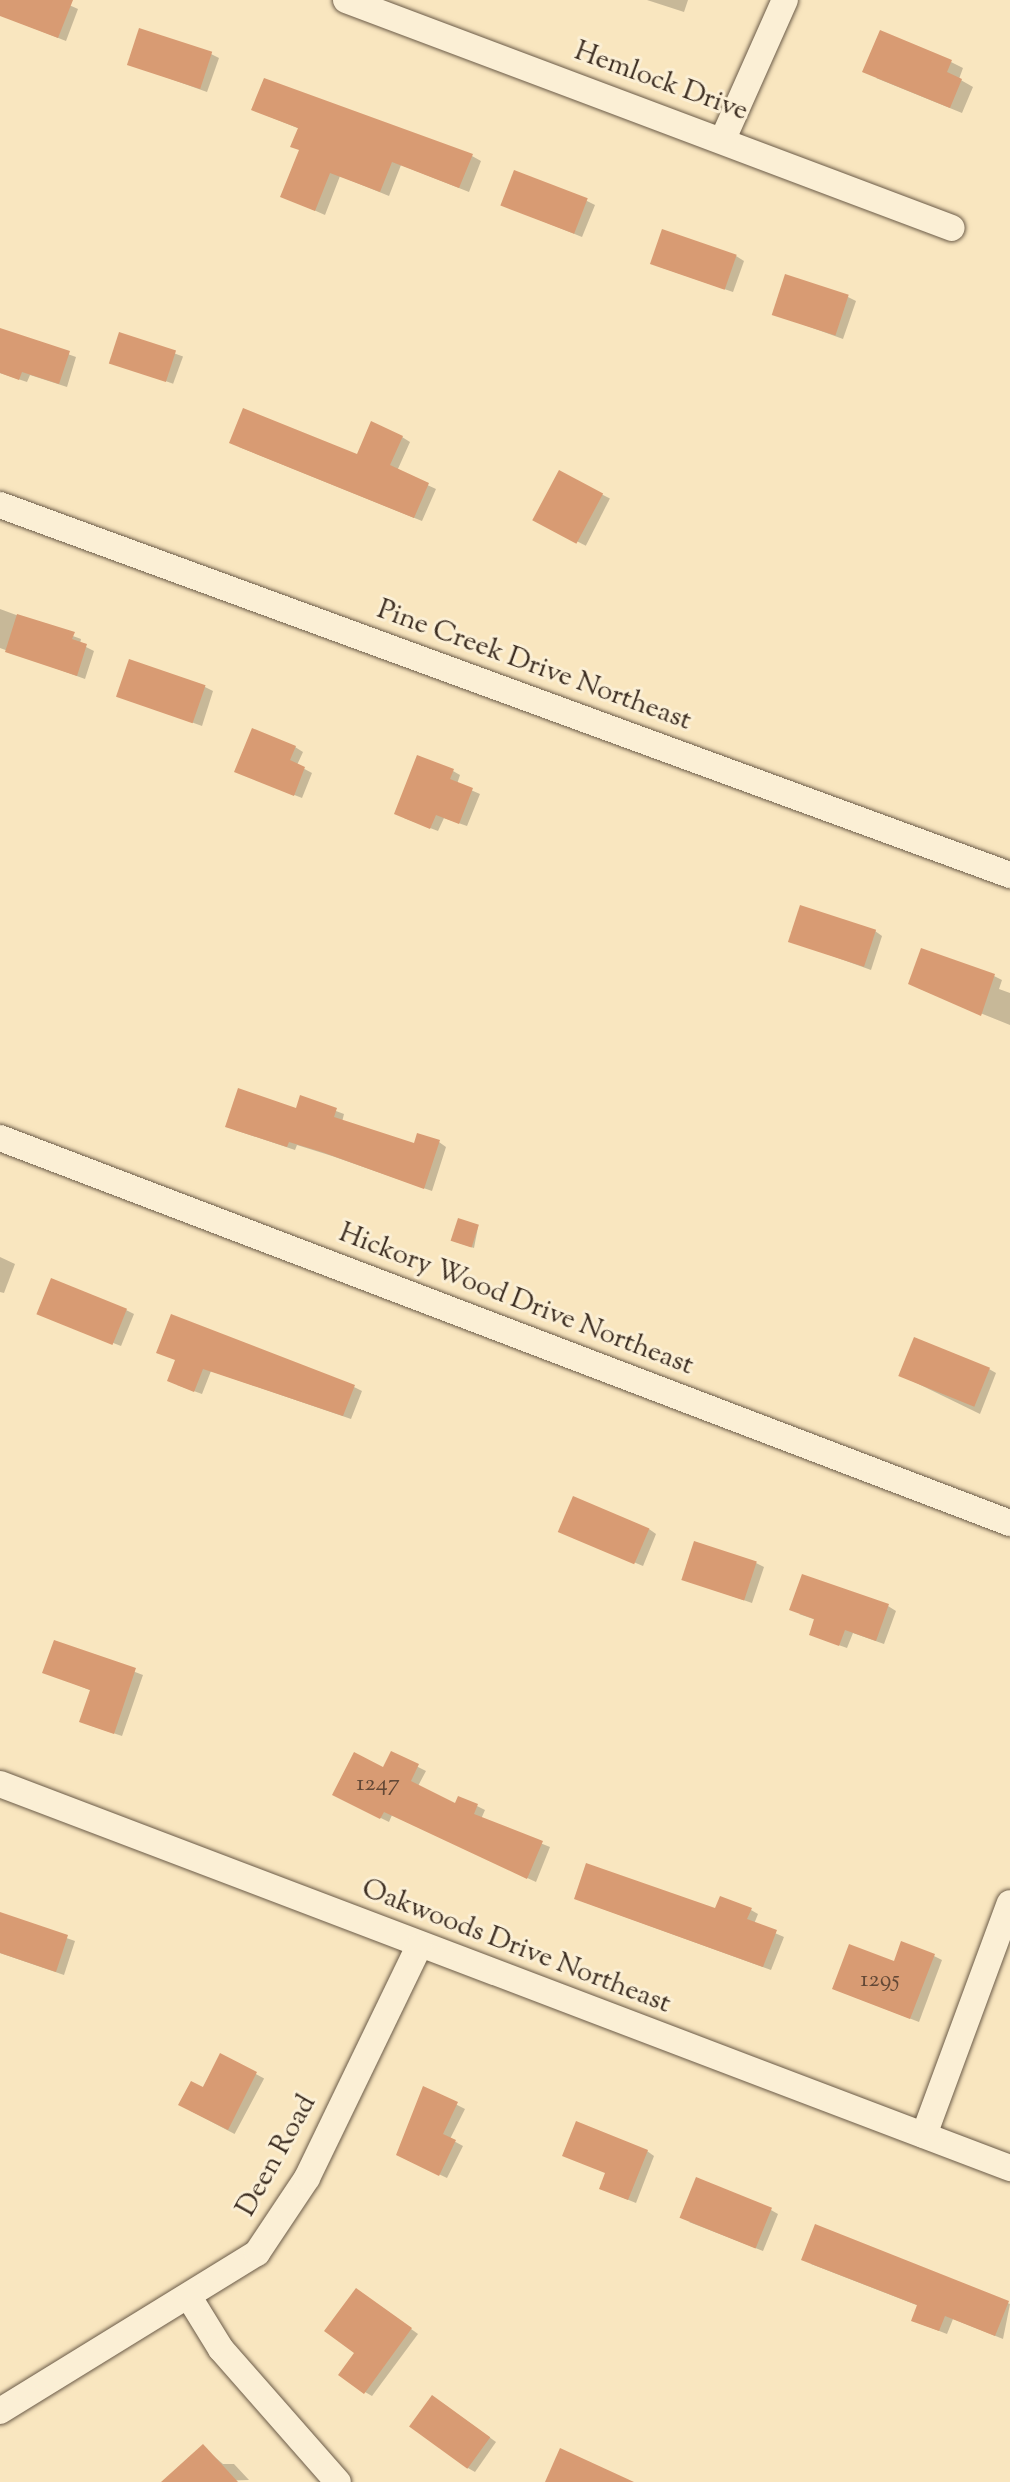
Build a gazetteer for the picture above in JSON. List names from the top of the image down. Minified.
{"streets":{"street":["Hemlock Drive","Pine Creek Drive Northeast","Hickory Wood Drive Northeast","Oakwoods Drive Northeast","Deen Road"]},"crossings":[["Oakwoods Drive Northeast","Deen Road"]],"house_numbers":["1247","1295"]}
